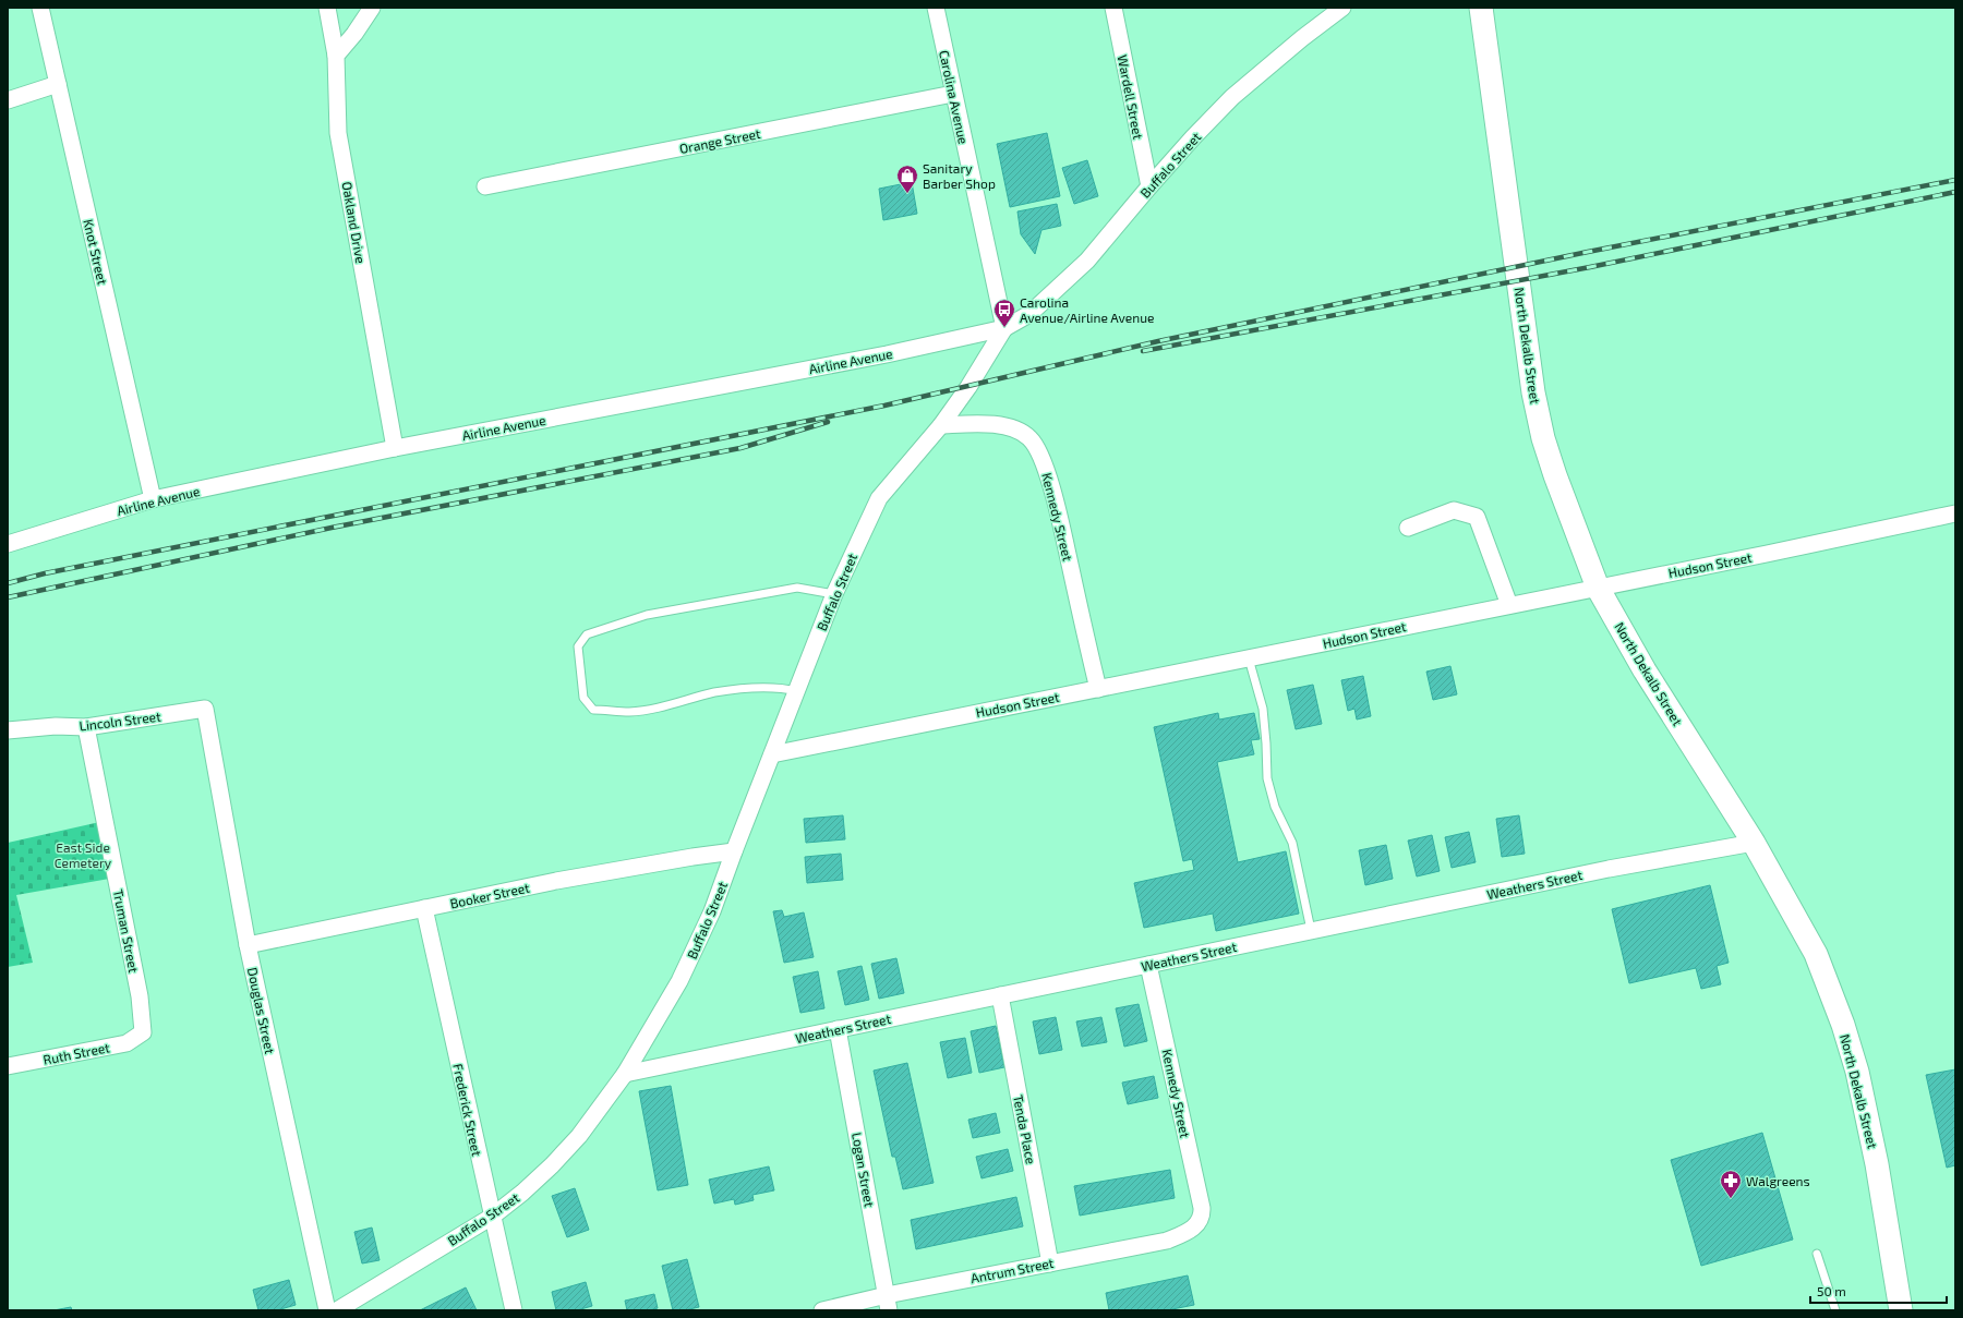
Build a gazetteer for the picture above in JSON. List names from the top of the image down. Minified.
{"streets":{"main road":["North Dekalb Street"],"street":["Carolina Avenue","Wardell Street","Orange Street","Buffalo Street","Oakland Drive","Knot Street","Airline Avenue","Kennedy Street","Hudson Street","Lincoln Street","Weathers Street","Booker Street","Truman Street","Douglas Street","Ruth Street","Frederick Street","Tenda Place","Logan Street","Antrum Street"]},"crossings":[["Carolina Avenue","Orange Street"],["Carolina Avenue","Buffalo Street"],["Carolina Avenue","Airline Avenue"],["Wardell Street","Buffalo Street"],["Buffalo Street","Airline Avenue"],["Buffalo Street","Kennedy Street"],["Buffalo Street","Hudson Street"],["Buffalo Street","Weathers Street"],["Buffalo Street","Booker Street"],["Buffalo Street","Frederick Street"],["Oakland Drive","Airline Avenue"],["Knot Street","Airline Avenue"],["North Dekalb Street","Hudson Street"],["North Dekalb Street","Weathers Street"],["Kennedy Street","Hudson Street"],["Kennedy Street","Weathers Street"],["Kennedy Street","Antrum Street"],["Lincoln Street","Truman Street"],["Lincoln Street","Douglas Street"],["Weathers Street","Tenda Place"],["Weathers Street","Logan Street"],["Booker Street","Douglas Street"],["Booker Street","Frederick Street"],["Truman Street","Ruth Street"],["Tenda Place","Antrum Street"],["Logan Street","Antrum Street"]],"parks":["East Side Cemetery"],"places":{"shop":["Sanitary Barber Shop"],"bus stop":["Carolina Avenue/Airline Avenue"],"pharmacy":["Walgreens"]},"scale_bar":"50 m"}
